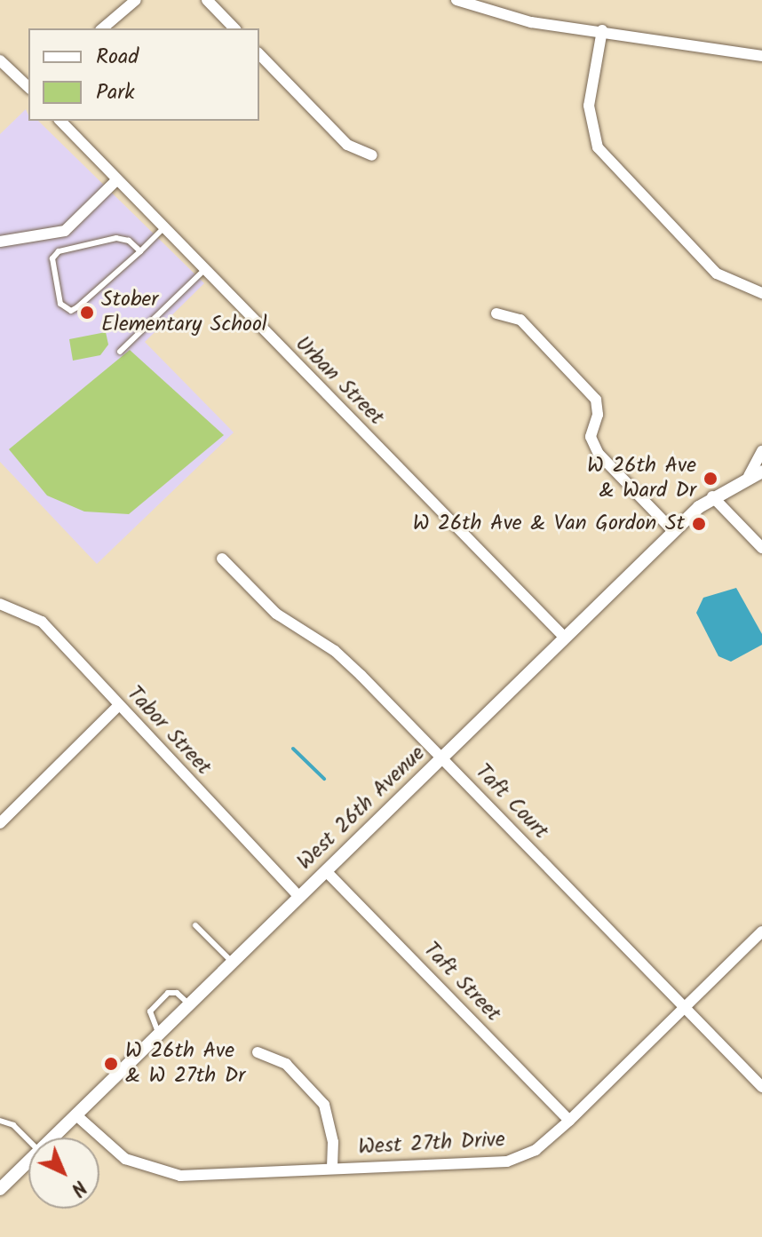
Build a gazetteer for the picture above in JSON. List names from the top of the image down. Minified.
{"streets":{"street":["Urban Street","Tabor Street","Taft Court","West 26th Avenue","Taft Street","West 27th Drive"]},"crossings":[["Urban Street","West 26th Avenue"],["Tabor Street","West 26th Avenue"],["Taft Court","West 26th Avenue"],["Taft Court","West 27th Drive"],["West 26th Avenue","Taft Street"],["West 26th Avenue","West 27th Drive"],["Taft Street","West 27th Drive"]],"places":["Stober Elementary School","W 26th Ave & Ward Dr","W 26th Ave & Van Gordon St","W 26th Ave & W 27th Dr"],"legend":["Road","Park"],"north":"bottom right"}
